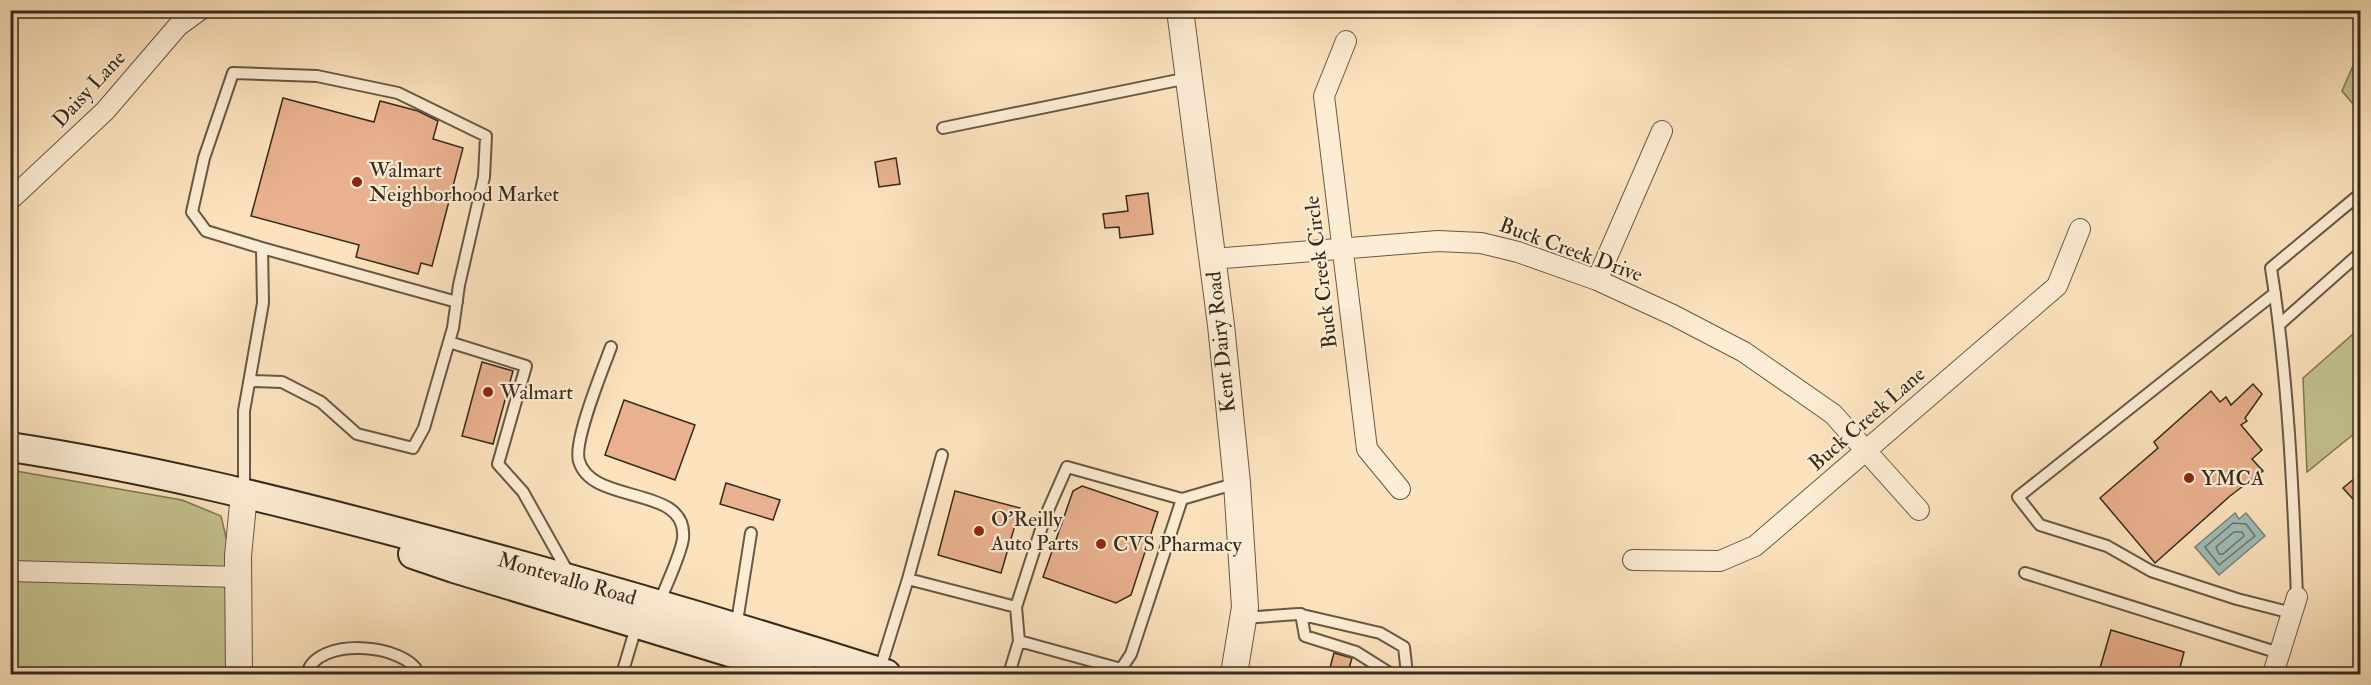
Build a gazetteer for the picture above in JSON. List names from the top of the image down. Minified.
{"streets":{"main road":["Montevallo Road"],"street":["Daisy Lane","Buck Creek Drive","Buck Creek Circle","Kent Dairy Road","Buck Creek Lane"]},"crossings":[["Buck Creek Drive","Buck Creek Circle"],["Buck Creek Drive","Kent Dairy Road"],["Buck Creek Drive","Buck Creek Lane"]],"places":["Walmart Neighborhood Market","Walmart","YMCA","O'Reilly Auto Parts","CVS Pharmacy"]}
